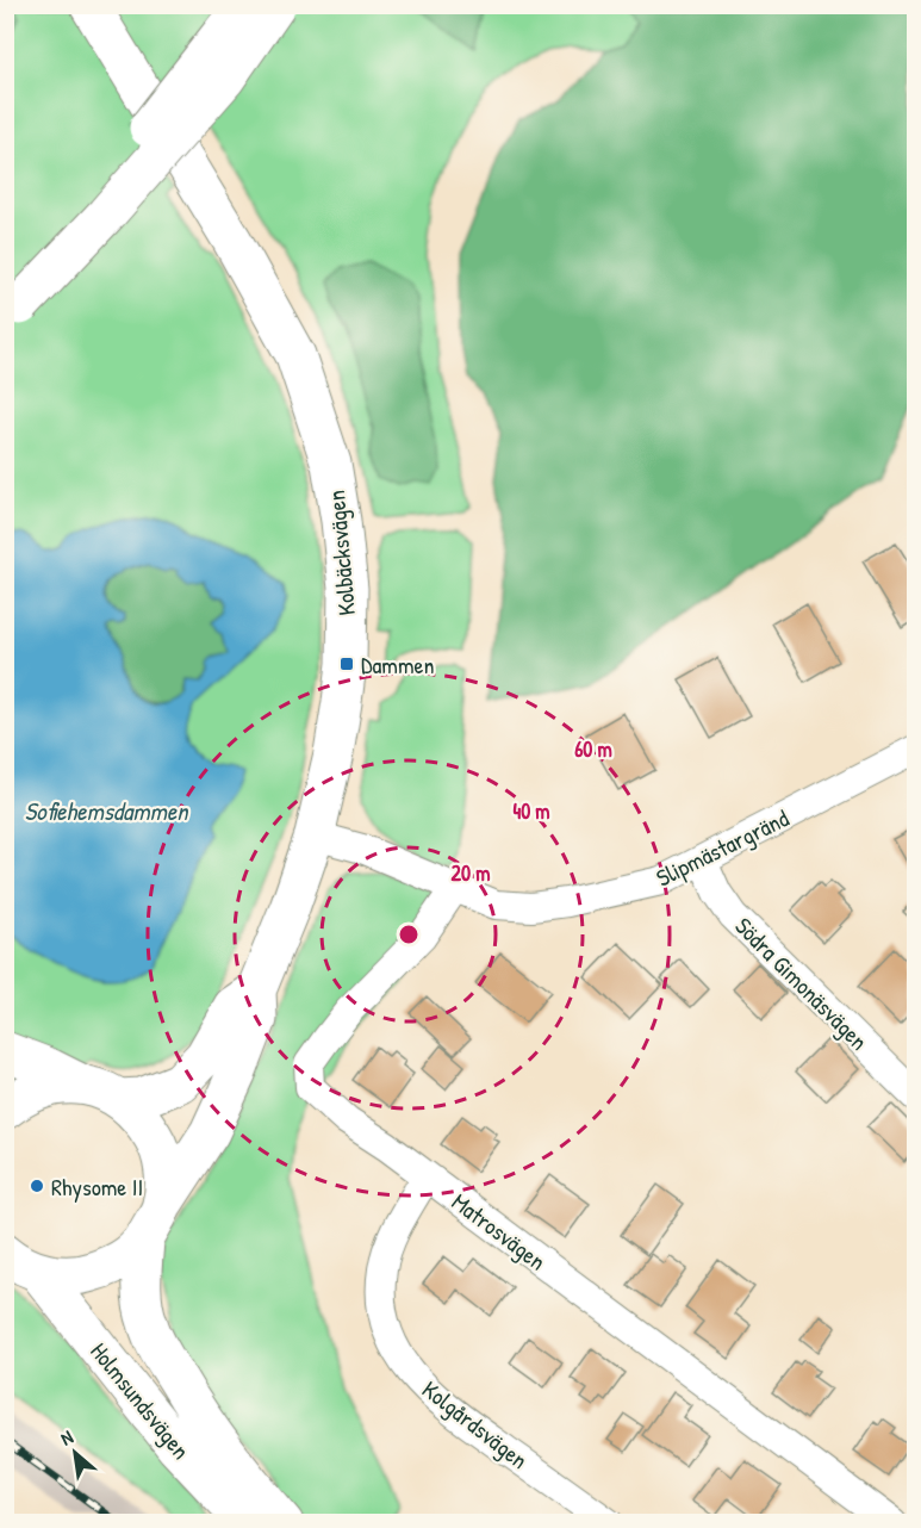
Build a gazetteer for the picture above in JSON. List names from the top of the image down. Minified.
{"streets":{"main road":["Kolbäcksvägen","Holmsundsvägen"],"street":["Slipmästargränd","Södra Gimonäsvägen","Matrosvägen","Kolgårdsvägen"]},"crossings":[["Kolbäcksvägen","Slipmästargränd"],["Kolbäcksvägen","Holmsundsvägen"],["Slipmästargränd","Södra Gimonäsvägen"],["Slipmästargränd","Matrosvägen"],["Matrosvägen","Kolgårdsvägen"]],"water":["Sofiehemsdammen"],"places":{"transit":["Dammen"],"other":["Rhysome II"]},"north":"top left","rings":["60 m","40 m","20 m"]}
